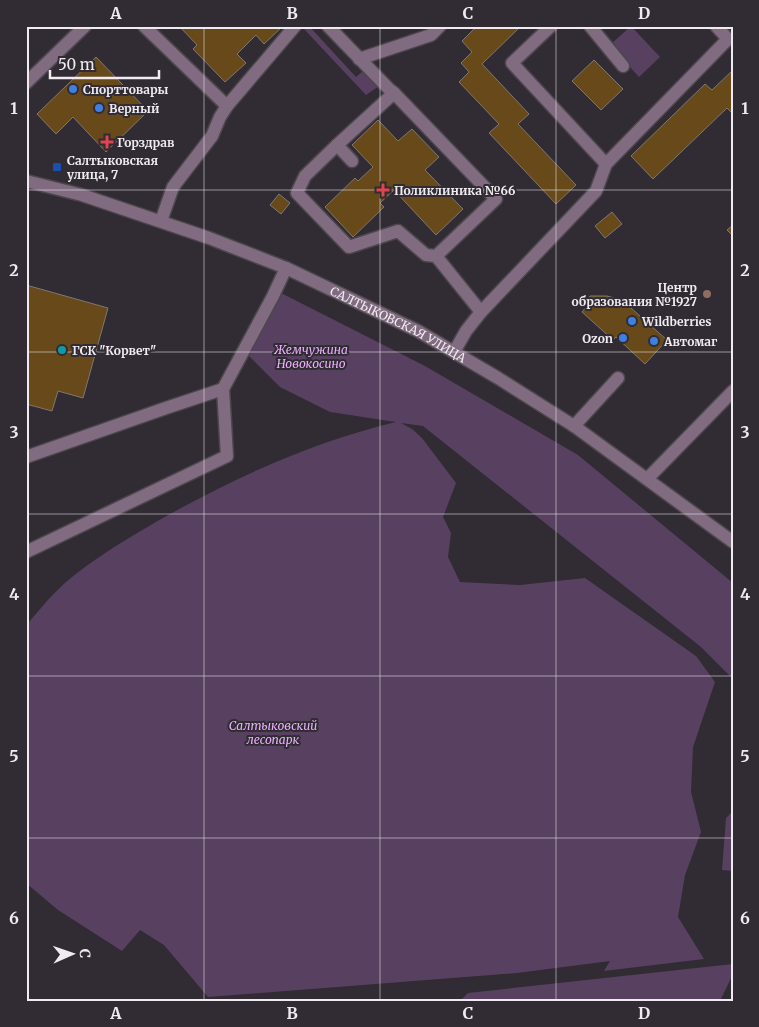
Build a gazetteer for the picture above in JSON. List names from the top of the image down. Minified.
{"streets":{"street":["САЛТЫКОВСКАЯ УЛИЦА"]},"parks":["Жемчужина Новокосино","Салтыковский лесопарк"],"places":{"other":["Спорттовары","Верный","Центр образования №1927","Wildberries","Ozon","Автомаг","ГСК \"Корвет\""],"health":["Горздрав","Поликлиника №66"],"transit":["Салтыковская улица, 7"]},"scale_bar":"50 m","north":"right","grid":{"columns":["A","B","C","D"],"rows":["1","2","3","4","5","6"]}}
